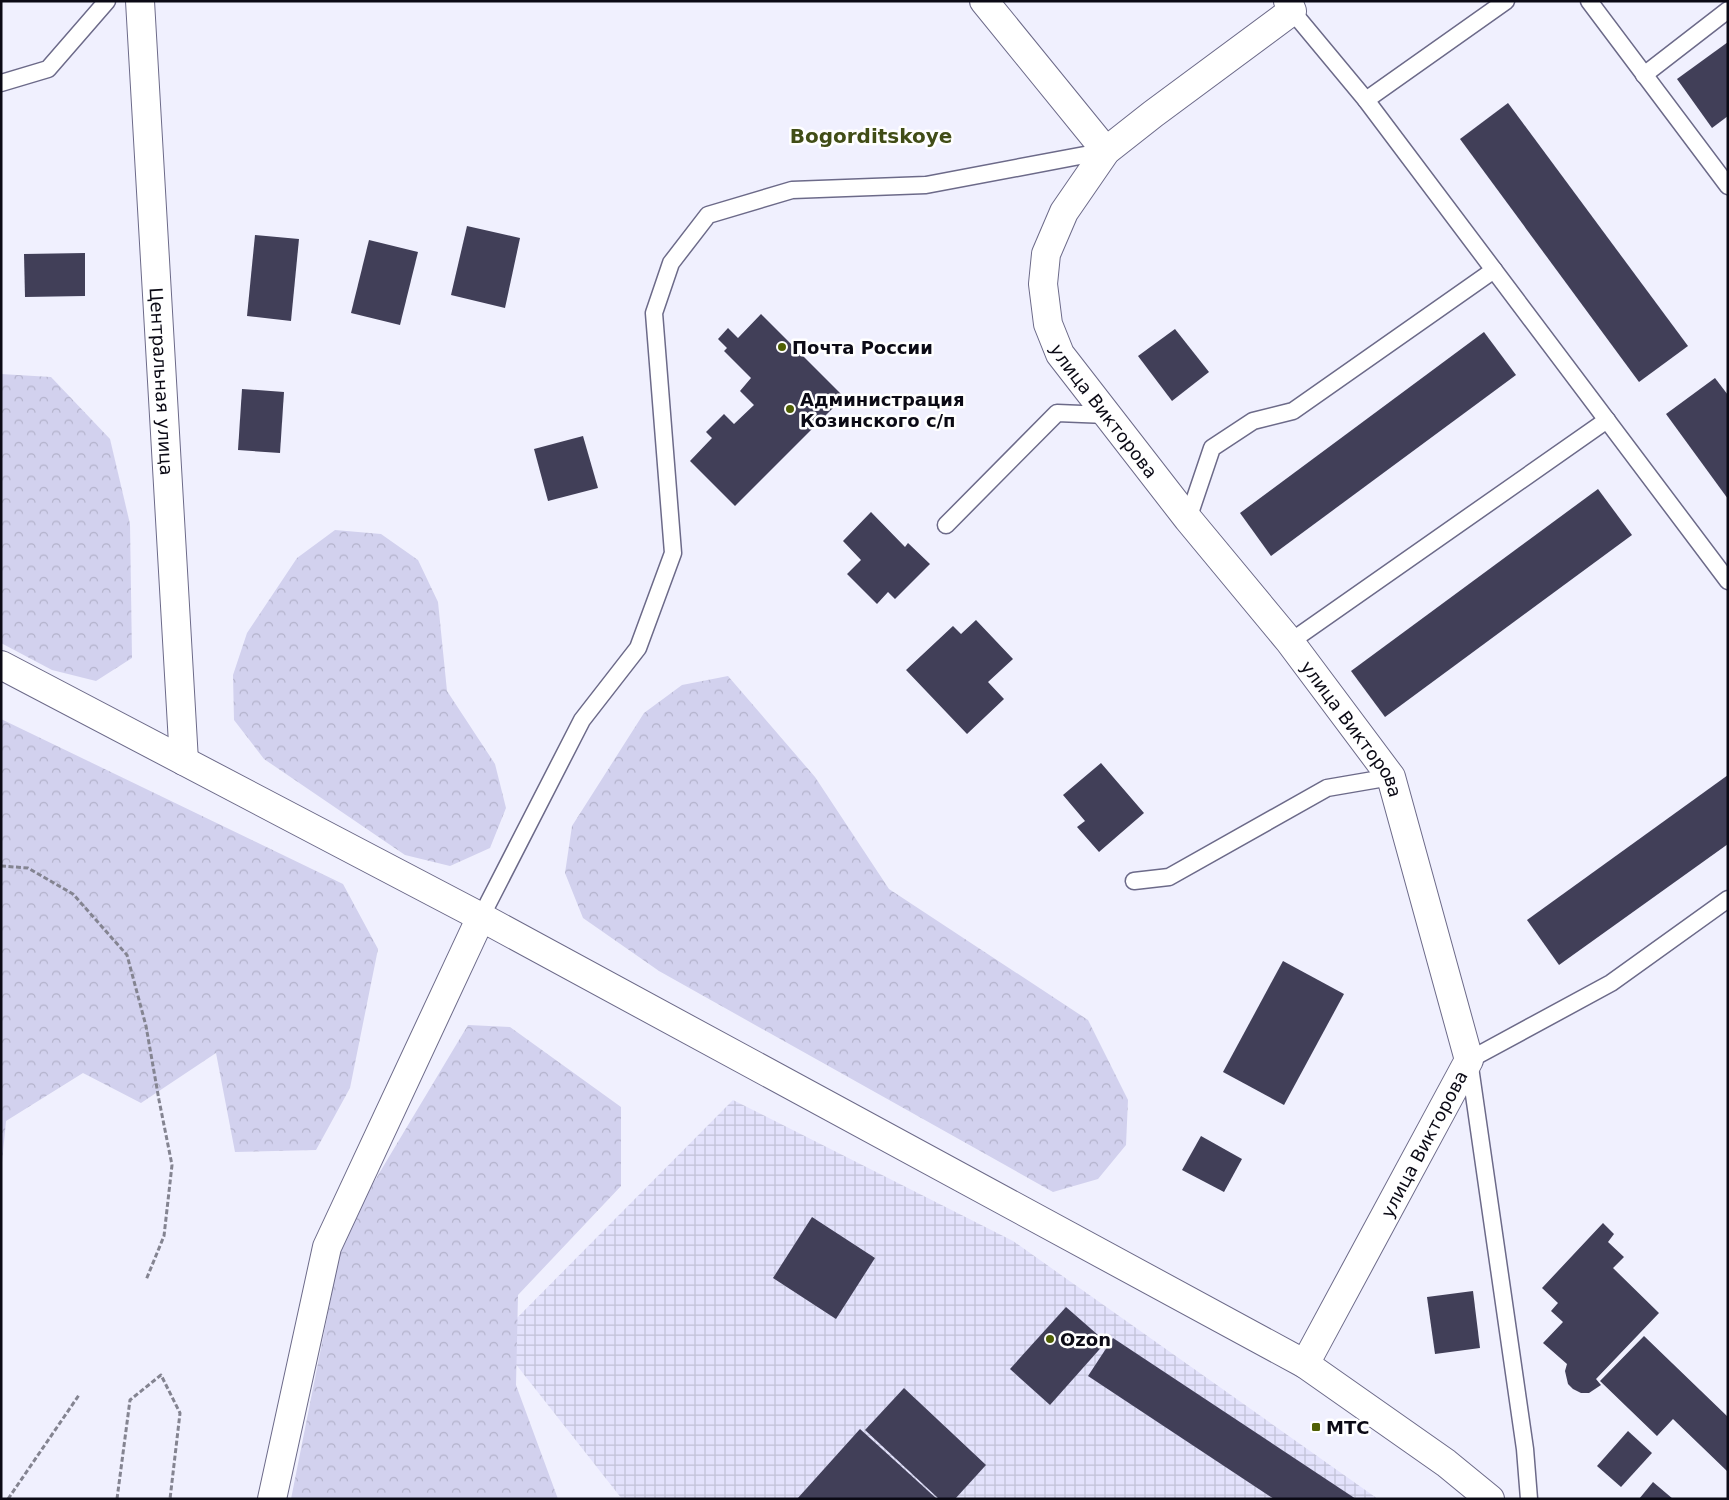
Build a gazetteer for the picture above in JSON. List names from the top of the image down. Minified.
{"streets":{"street":["Центральная улица","улица Викторова"]},"districts":["Bogorditskoye"],"places":{"other":["Почта России","Администрация Козинского с/п","Ozon"],"transit":["МТС"]}}
